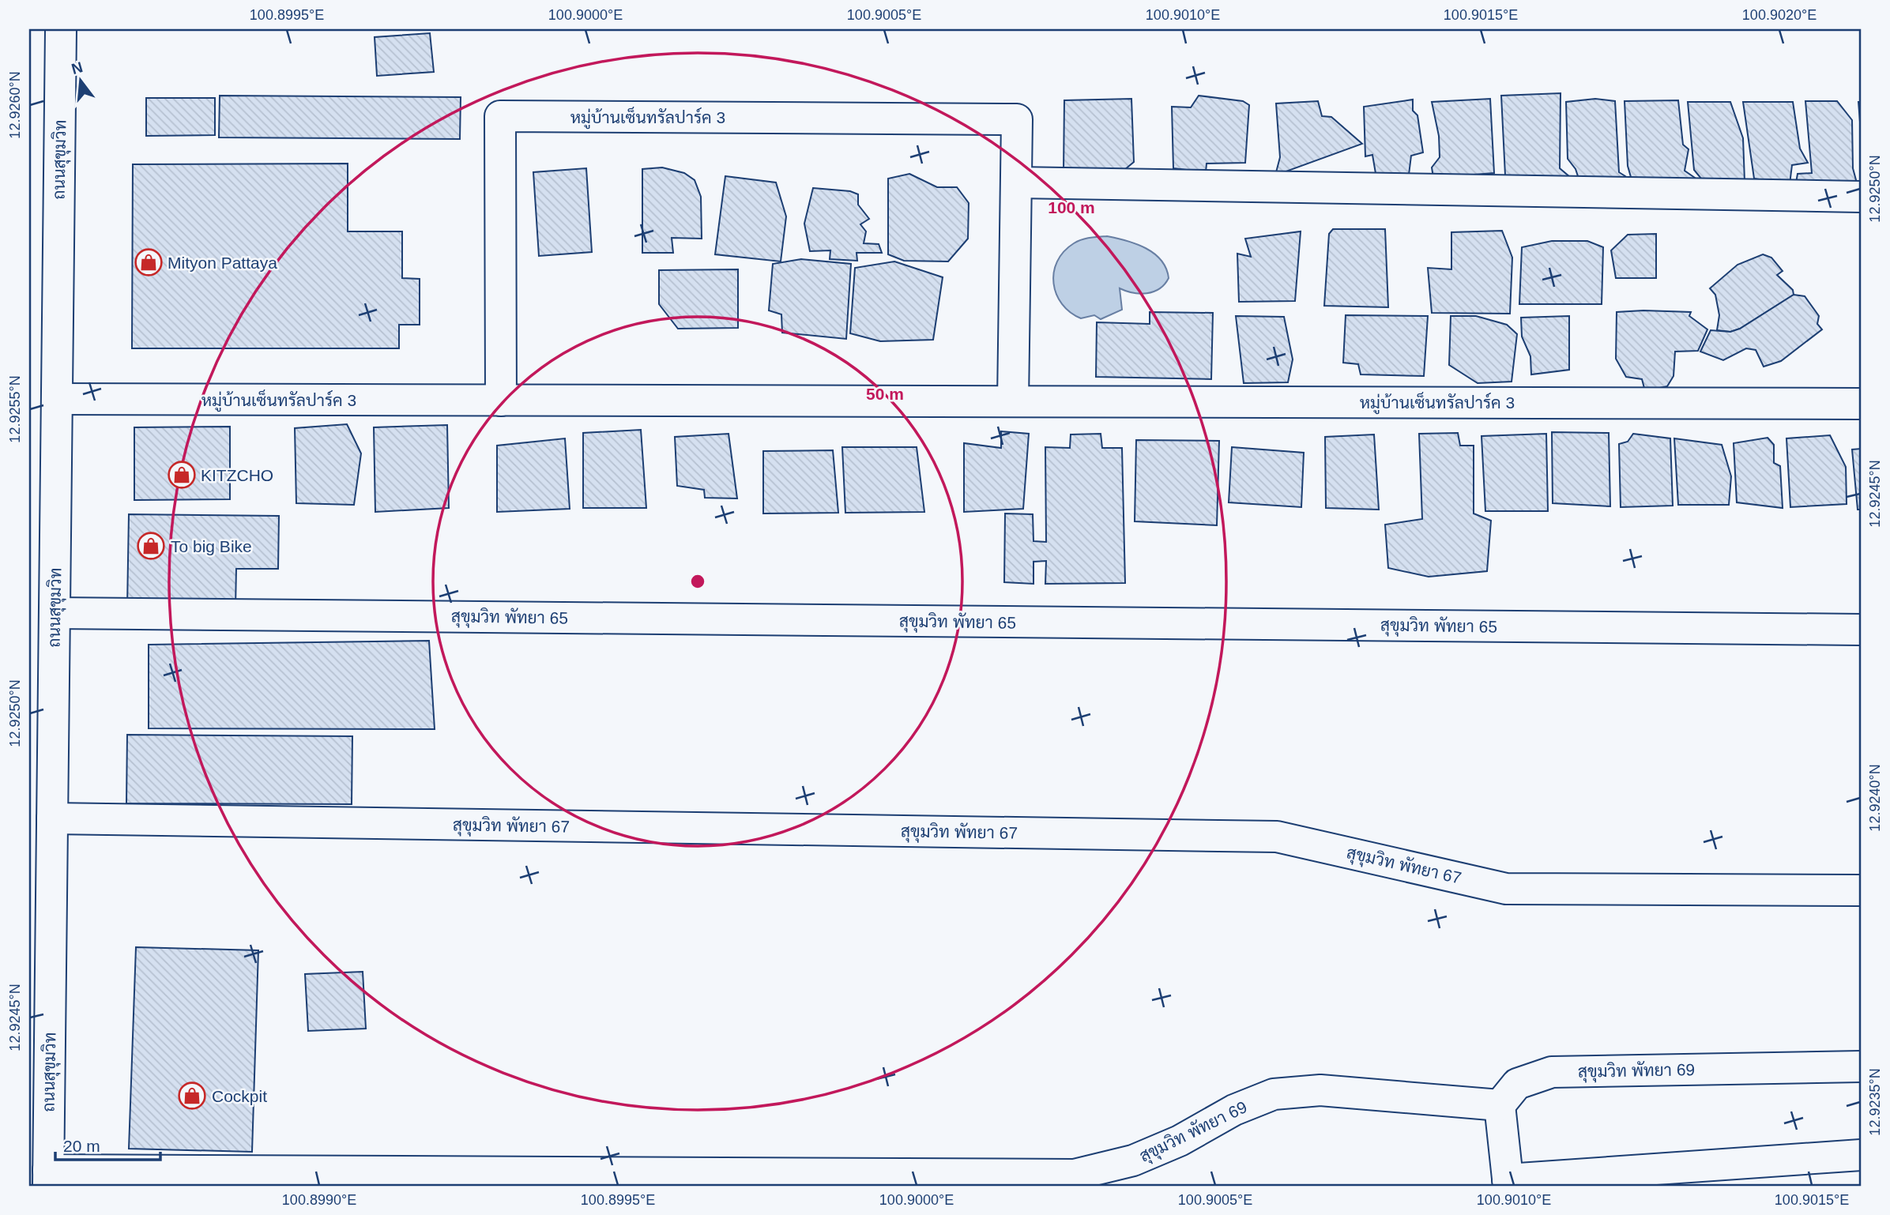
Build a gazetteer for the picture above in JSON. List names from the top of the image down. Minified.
{"streets":{"main road":["หมู่บ้านเซ็นทรัลปาร์ค 3","ถนนสุขุมวิท","สุขุมวิท พัทยา 65","สุขุมวิท พัทยา 67","สุขุมวิท พัทยา 69"]},"crossings":[["หมู่บ้านเซ็นทรัลปาร์ค 3","ถนนสุขุมวิท"],["ถนนสุขุมวิท","สุขุมวิท พัทยา 65"],["ถนนสุขุมวิท","สุขุมวิท พัทยา 67"],["ถนนสุขุมวิท","สุขุมวิท พัทยา 69"]],"places":{"shop":["Mityon Pattaya","KITZCHO","To big Bike","Cockpit"]},"scale_bar":"20 m","north":"top","coordinates":["100.8995°E","100.9000°E","100.9005°E","100.9010°E","100.9015°E","100.9020°E","12.9260°N","12.9250°N","12.9255°N","12.9245°N","12.9240°N","12.9235°N","100.8990°E"],"rings":["100 m","50 m"]}
